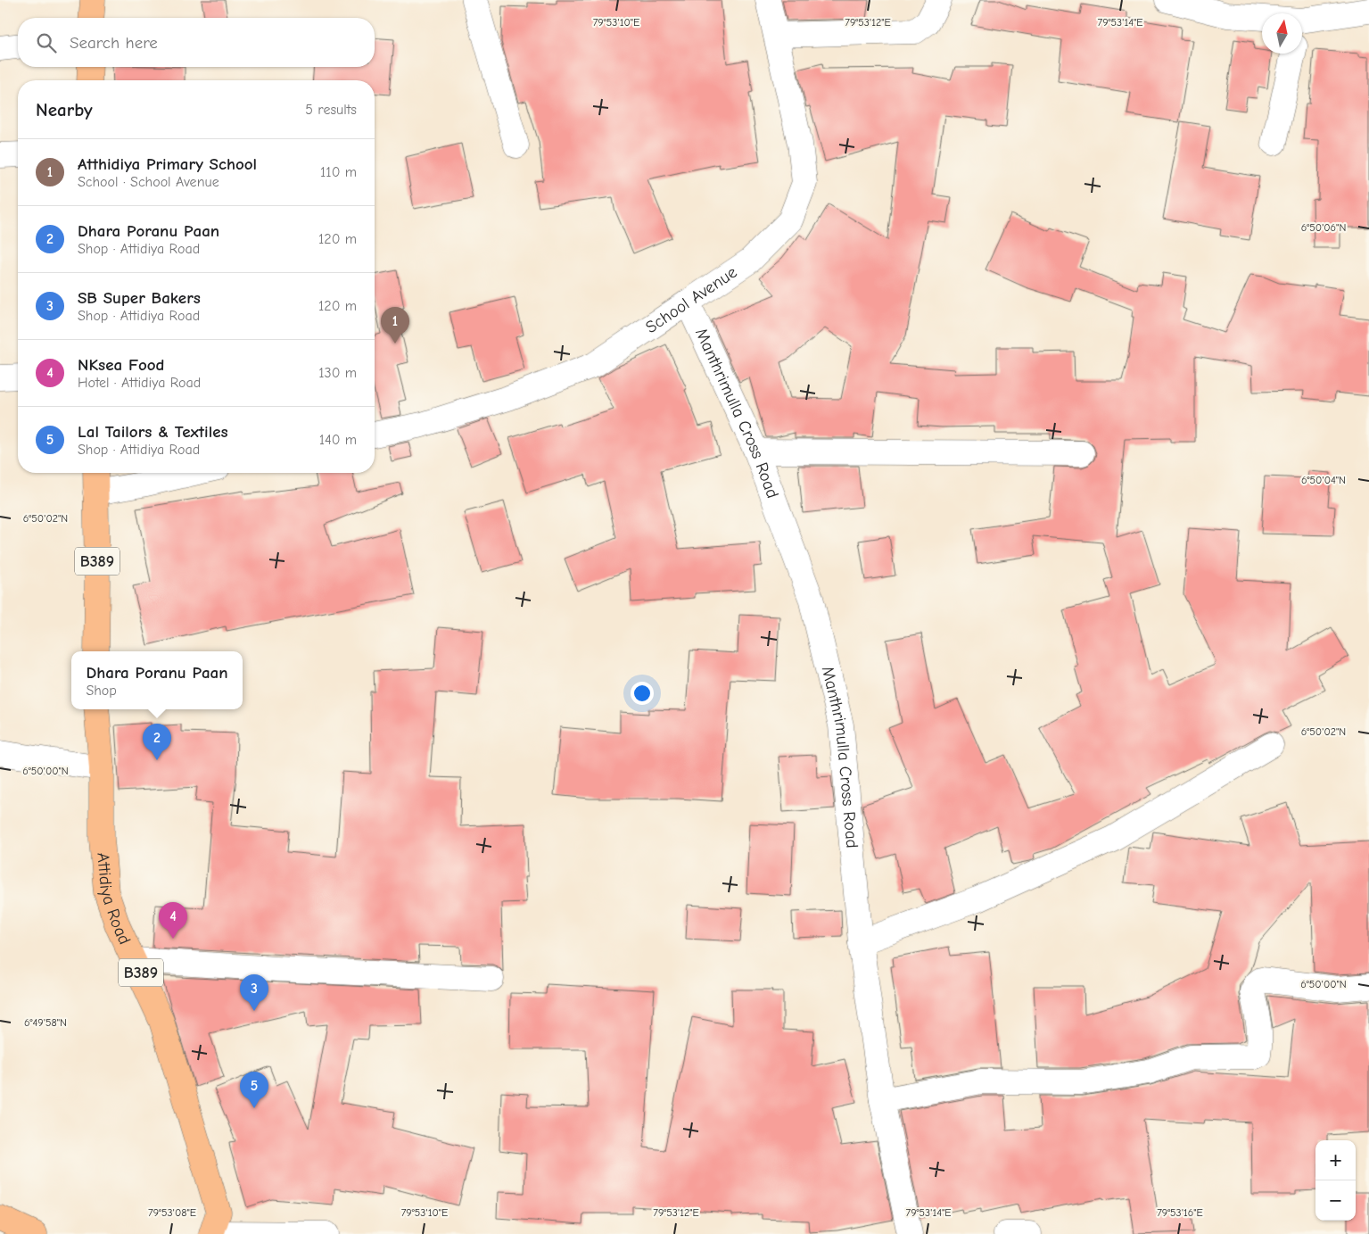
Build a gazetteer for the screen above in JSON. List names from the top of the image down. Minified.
{"streets":{"main road":["B389","Attidiya Road"],"street":["School Avenue","Manthrimulla Cross Road"]},"crossings":[["School Avenue","Manthrimulla Cross Road"]],"north":"top","page":{"search":"Search here","heading":["Nearby","5 results"],"list":[{"mark":"1","name":"Atthidiya Primary School","note":"School · School Avenue","value":"110 m"},{"mark":"2","name":"Dhara Poranu Paan","note":"Shop · Attidiya Road","value":"120 m"},{"mark":"3","name":"SB Super Bakers","note":"Shop · Attidiya Road","value":"120 m"},{"mark":"4","name":"NKsea Food","note":"Hotel · Attidiya Road","value":"130 m"},{"mark":"5","name":"Lal Tailors & Textiles","note":"Shop · Attidiya Road","value":"140 m"}],"pins":["1","2","4","3","5"],"popup":["Dhara Poranu Paan","Shop"],"map_buttons":["+","−"]},"coordinates":["79°53'10\"E","79°53'12\"E","79°53'14\"E","6°50'06\"N","6°50'04\"N","6°50'02\"N","6°50'00\"N","6°49'58\"N","79°53'08\"E","79°53'16\"E"]}
